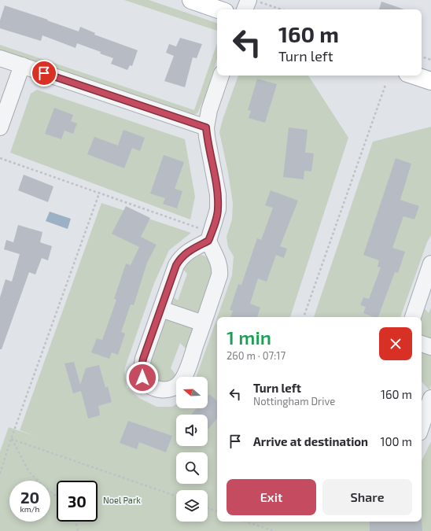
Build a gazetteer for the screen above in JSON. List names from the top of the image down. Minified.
{"parks":["Noel Park"],"north":"left","page":{"turn":["160 m","Turn left"],"heading":["1 min","260 m · 07:17"],"list":[{"name":"Turn left","note":"Nottingham Drive","value":"160 m"},{"name":"Arrive at destination","value":"100 m"}],"buttons":["Exit","Share"],"speed":"20 km/h","limit":"30"}}
